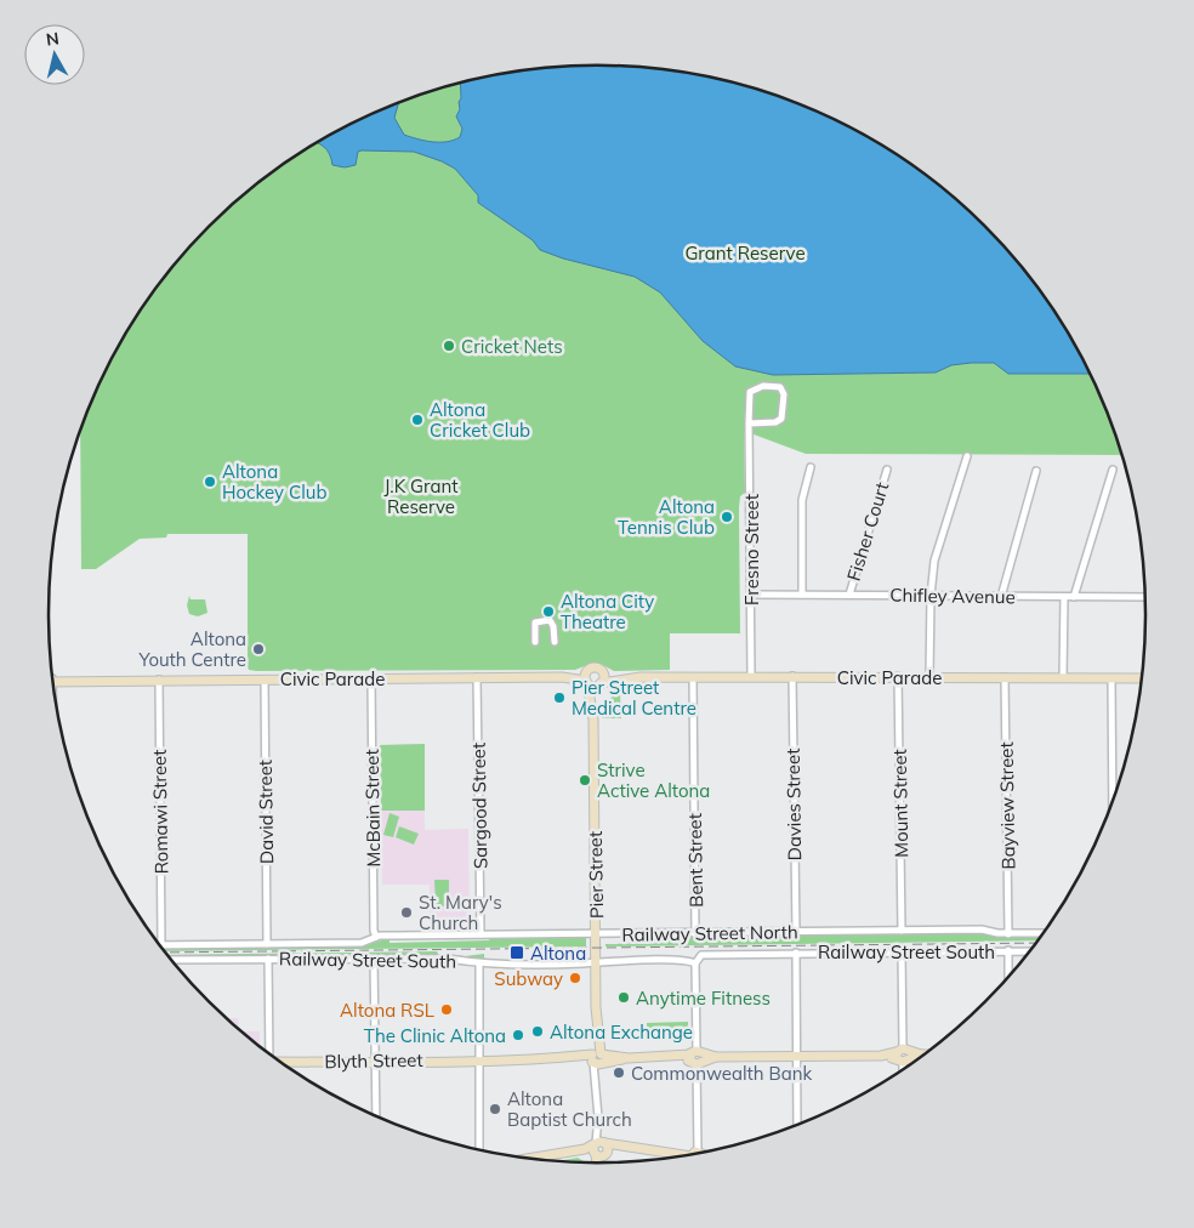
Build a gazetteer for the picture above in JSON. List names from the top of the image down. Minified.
{"streets":{"street":["Fisher Court","Fresno Street","Chifley Avenue","Civic Parade","Mount Street","Davies Street","Sargood Street","Bayview Street","McBain Street","Romawi Street","David Street","Bent Street","Pier Street","Railway Street North","Railway Street South","Blyth Street"]},"crossings":[["Fisher Court","Chifley Avenue"],["Fresno Street","Chifley Avenue"],["Fresno Street","Civic Parade"],["Civic Parade","Mount Street"],["Civic Parade","Davies Street"],["Civic Parade","Sargood Street"],["Civic Parade","Bayview Street"],["Civic Parade","McBain Street"],["Civic Parade","Romawi Street"],["Civic Parade","David Street"],["Civic Parade","Bent Street"],["Civic Parade","Pier Street"],["Mount Street","Railway Street North"],["Davies Street","Railway Street North"],["Sargood Street","Railway Street North"],["Bayview Street","Railway Street North"],["McBain Street","Railway Street North"],["Romawi Street","Railway Street North"],["David Street","Railway Street North"],["Bent Street","Railway Street North"],["Pier Street","Railway Street North"],["Pier Street","Railway Street South"],["Pier Street","Blyth Street"]],"parks":["Grant Reserve","J.K Grant Reserve"],"places":{"other":["Cricket Nets","Altona Cricket Club","Altona Hockey Club","Altona Tennis Club","Altona City Theatre","Altona Youth Centre","Pier Street Medical Centre","Strive Active Altona","St. Mary's Church","Subway","Anytime Fitness","Altona RSL","Altona Exchange","The Clinic Altona","Commonwealth Bank","Altona Baptist Church"],"transit":["Altona"]},"north":"top"}
